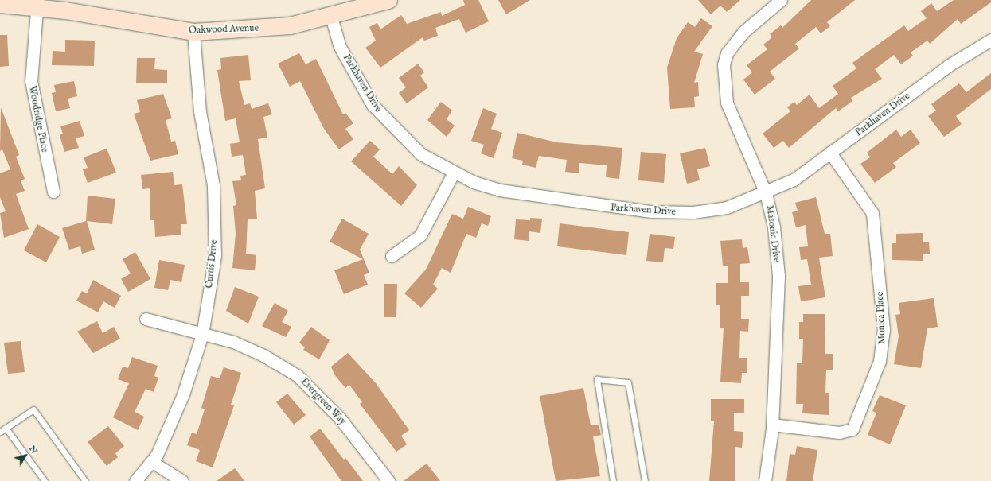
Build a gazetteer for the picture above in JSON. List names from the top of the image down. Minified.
{"streets":{"main road":["Oakwood Avenue"],"street":["Parkhaven Drive","Woodridge Place","Masonic Drive","Curtis Drive","Monica Place","Evergreen Way"]},"crossings":[["Oakwood Avenue","Parkhaven Drive"],["Oakwood Avenue","Woodridge Place"],["Oakwood Avenue","Curtis Drive"],["Parkhaven Drive","Masonic Drive"],["Parkhaven Drive","Monica Place"],["Masonic Drive","Monica Place"],["Curtis Drive","Evergreen Way"]],"north":"top right"}
